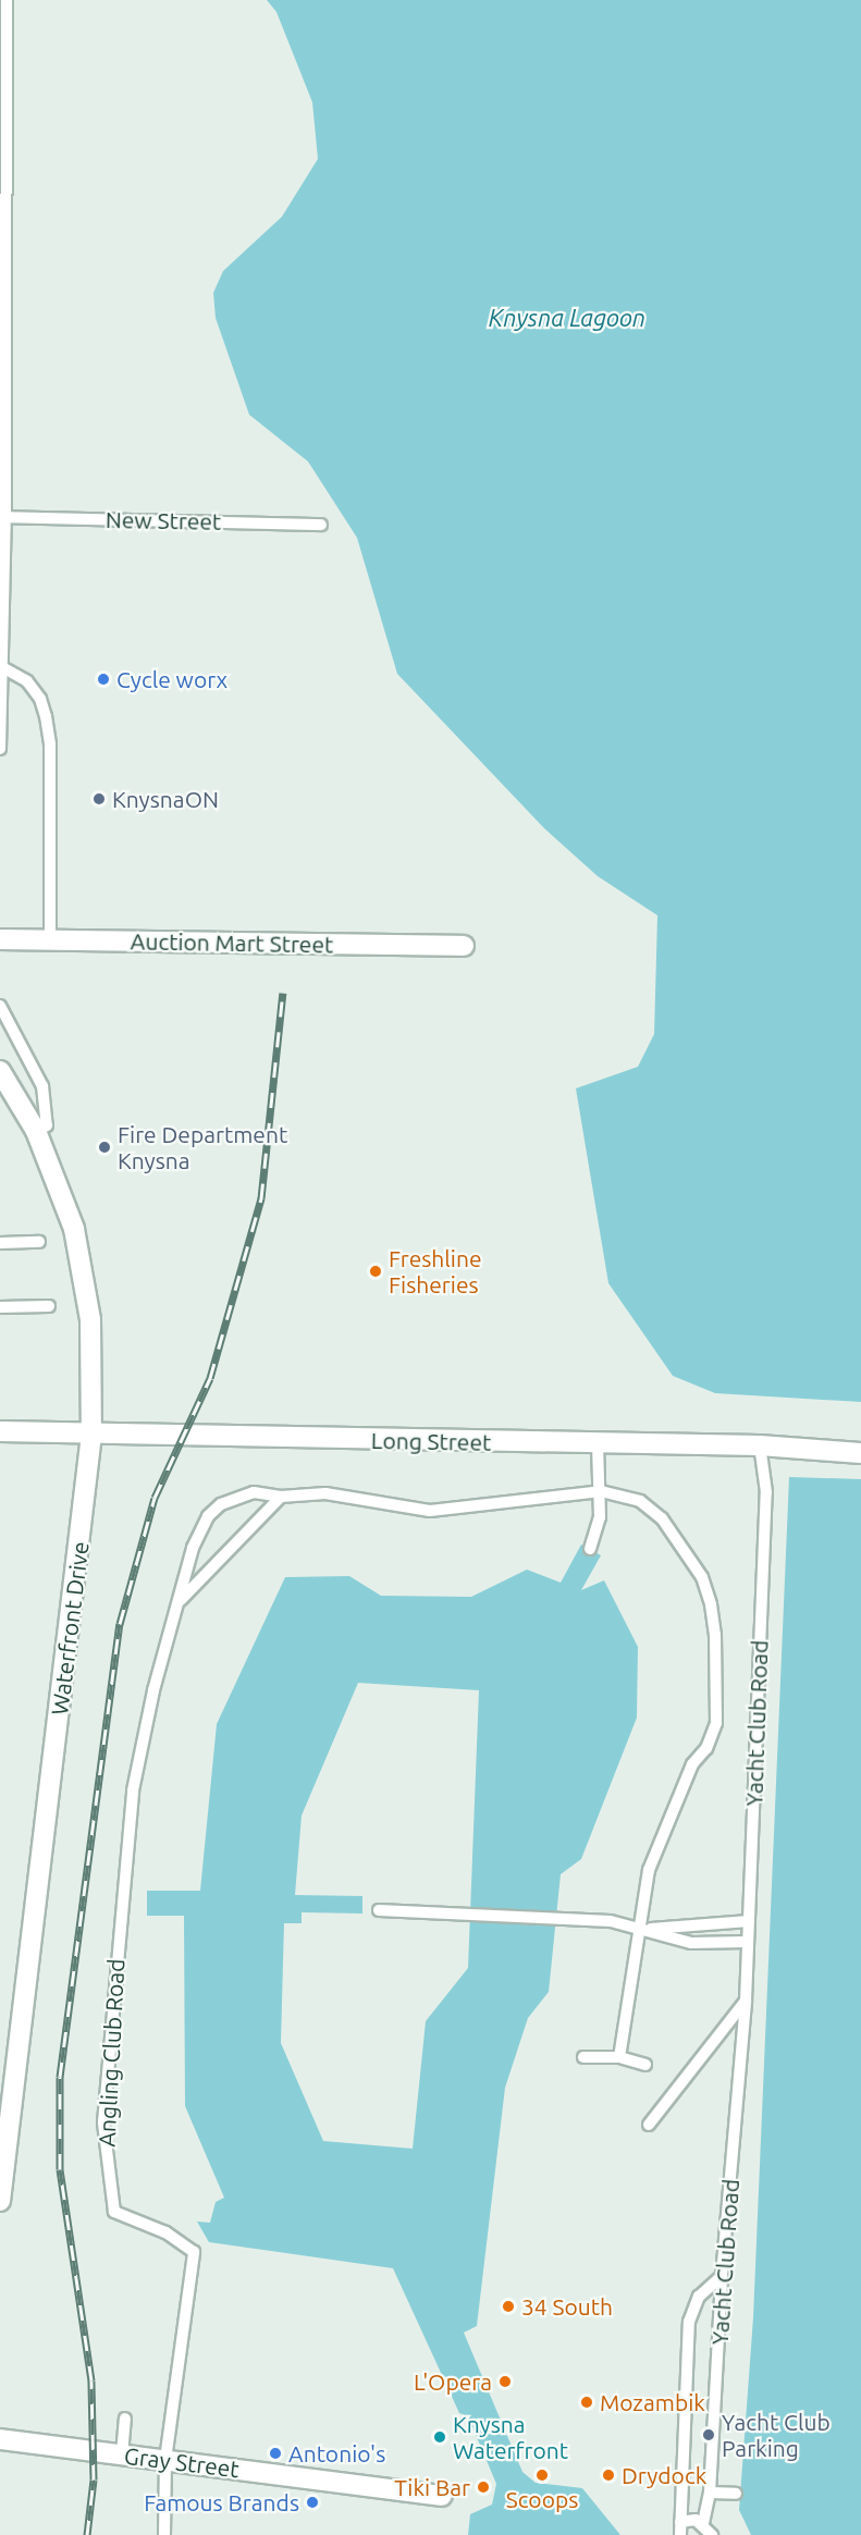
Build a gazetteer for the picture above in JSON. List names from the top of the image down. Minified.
{"streets":{"street":["Auction Mart Street","Long Street","Waterfront Drive","Gray Street"],"lane":["New Street","Yacht Club Road","Angling Club Road"]},"crossings":[["Long Street","Waterfront Drive"],["Long Street","Yacht Club Road"],["Angling Club Road","Gray Street"]],"water":["Knysna Lagoon"],"places":["Cycle worx","KnysnaON","Fire Department Knysna","Freshline Fisheries","34 South","L'Opera","Mozambik","Yacht Club Parking","Knysna Waterfront","Antonio's","Scoops","Drydock","Tiki Bar","Famous Brands"]}
